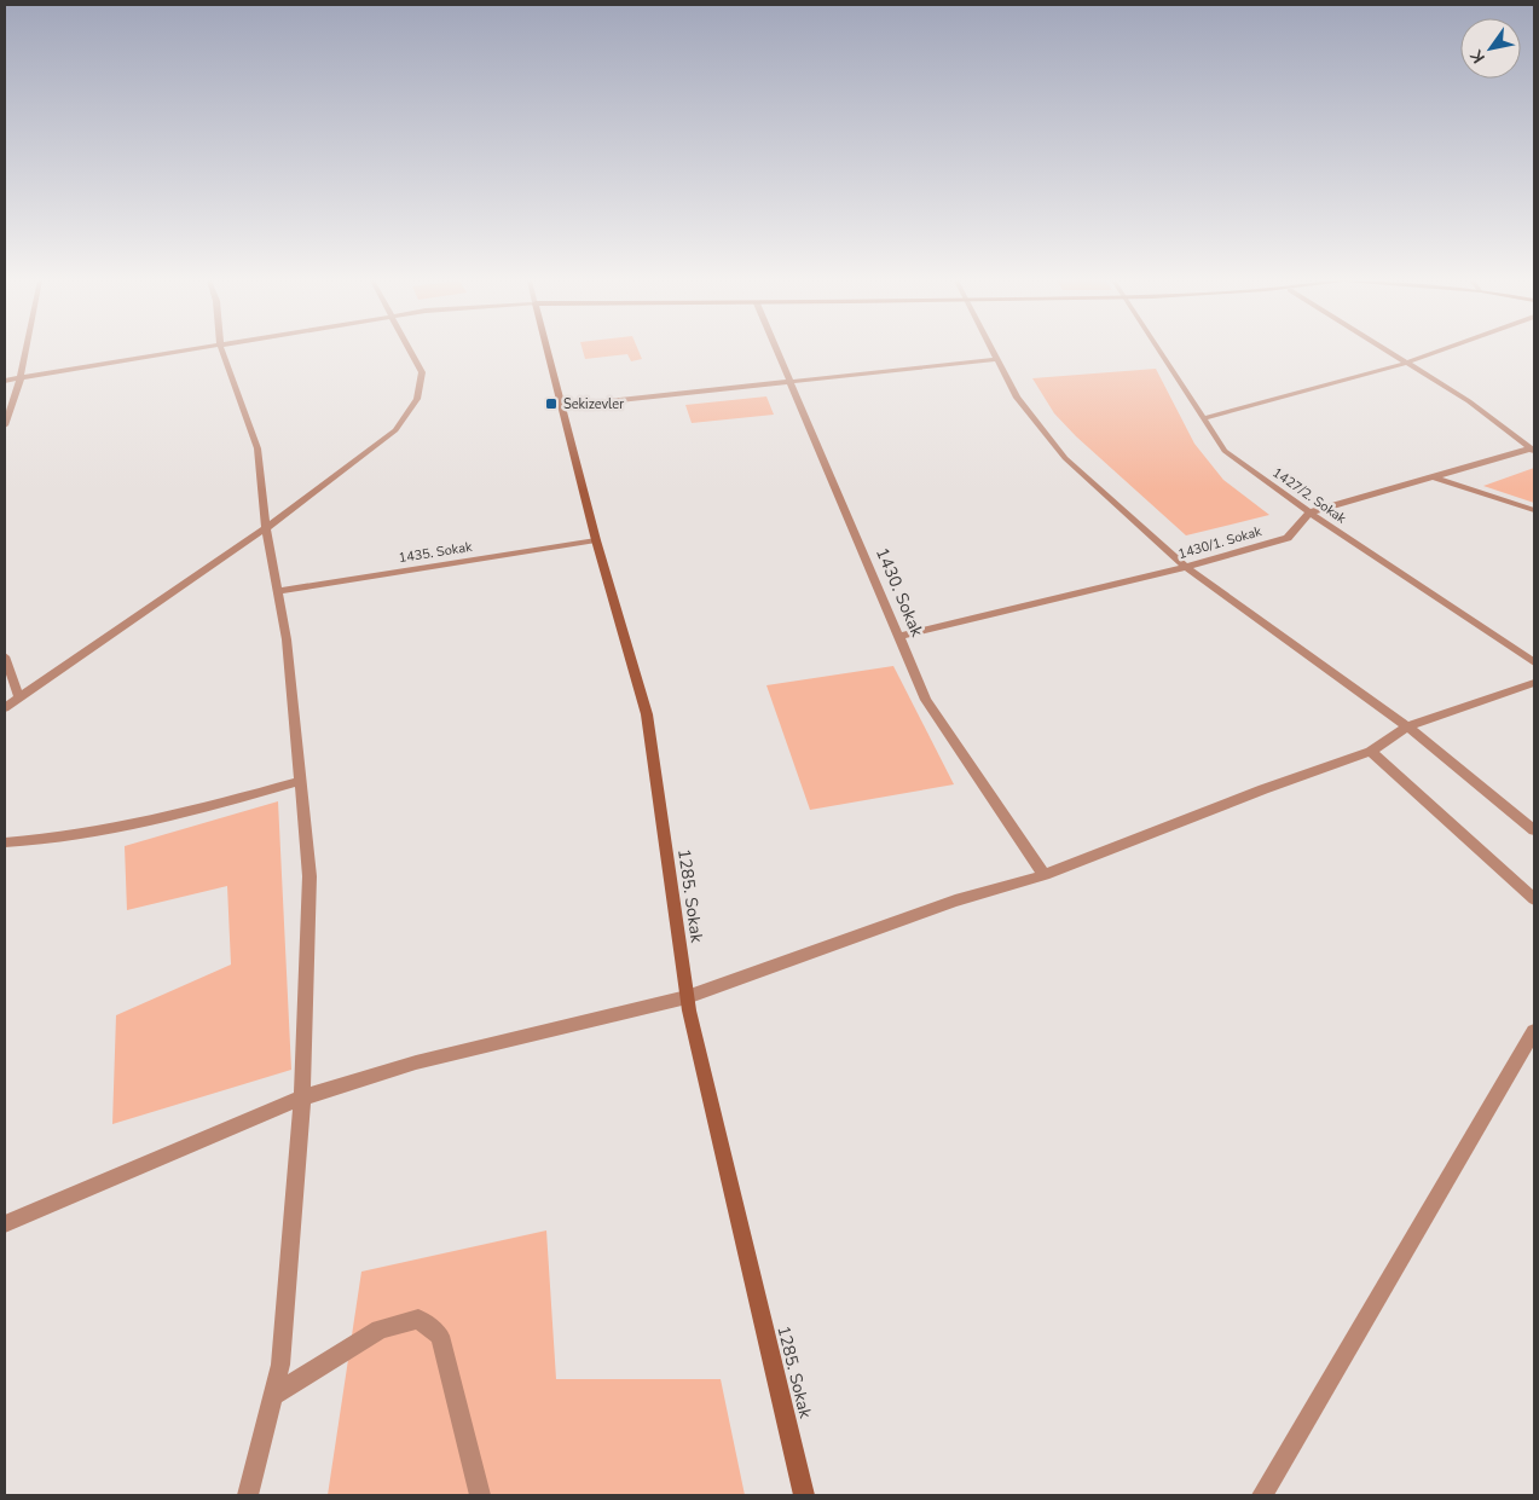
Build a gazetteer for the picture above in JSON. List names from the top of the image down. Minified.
{"streets":{"street":["1427/2. Sokak","1430/1. Sokak","1435. Sokak","1430. Sokak","1285. Sokak"]},"crossings":[["1427/2. Sokak","1430/1. Sokak"],["1430/1. Sokak","1430. Sokak"],["1435. Sokak","1285. Sokak"]],"places":{"transit":["Sekizevler"]},"north":"bottom left"}
